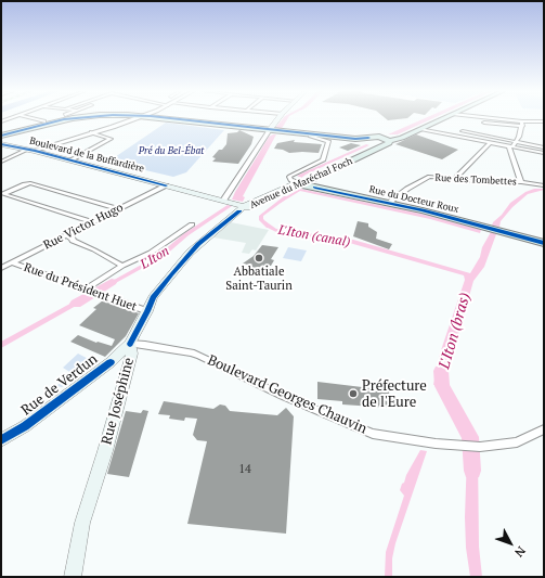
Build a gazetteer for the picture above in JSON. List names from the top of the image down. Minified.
{"streets":{"main road":["Boulevard de la Buffardière","Avenue du Maréchal Foch","Rue du Docteur Roux","Rue de Verdun","Rue Joséphine"],"street":["Rue des Tombettes","Rue Victor Hugo","Rue du Président Huet","Boulevard Georges Chauvin"]},"crossings":[["Boulevard de la Buffardière","Avenue du Maréchal Foch"],["Boulevard de la Buffardière","Rue Victor Hugo"],["Boulevard de la Buffardière","Rue Joséphine"],["Rue des Tombettes","Rue du Docteur Roux"],["Avenue du Maréchal Foch","Rue du Docteur Roux"],["Avenue du Maréchal Foch","Rue Joséphine"],["Rue Victor Hugo","Rue du Président Huet"],["Rue du Président Huet","Rue Joséphine"],["Rue de Verdun","Boulevard Georges Chauvin"],["Rue de Verdun","Rue Joséphine"],["Boulevard Georges Chauvin","Rue Joséphine"]],"water":["L'Iton (canal)","L'Iton","L'Iton (bras)"],"parks":["Pré du Bel-Ébat"],"places":["Abbatiale Saint-Taurin","Préfecture de l'Eure"],"house_numbers":["14"],"north":"bottom right"}
